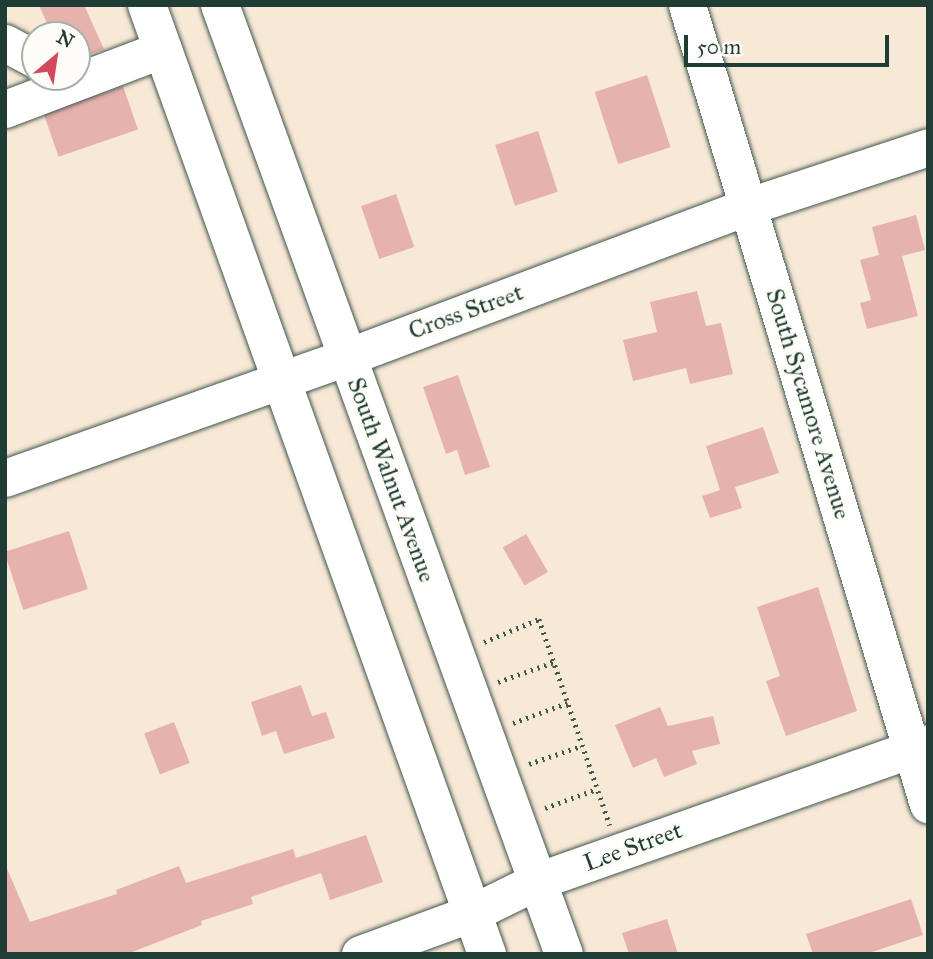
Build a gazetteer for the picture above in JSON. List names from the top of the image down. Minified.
{"streets":{"main road":["South Walnut Avenue"],"street":["Cross Street","South Sycamore Avenue","Lee Street"]},"crossings":[["Cross Street","South Sycamore Avenue"],["Cross Street","South Walnut Avenue"],["South Sycamore Avenue","Lee Street"],["South Walnut Avenue","Lee Street"]],"scale_bar":"50 m","north":"top right"}
